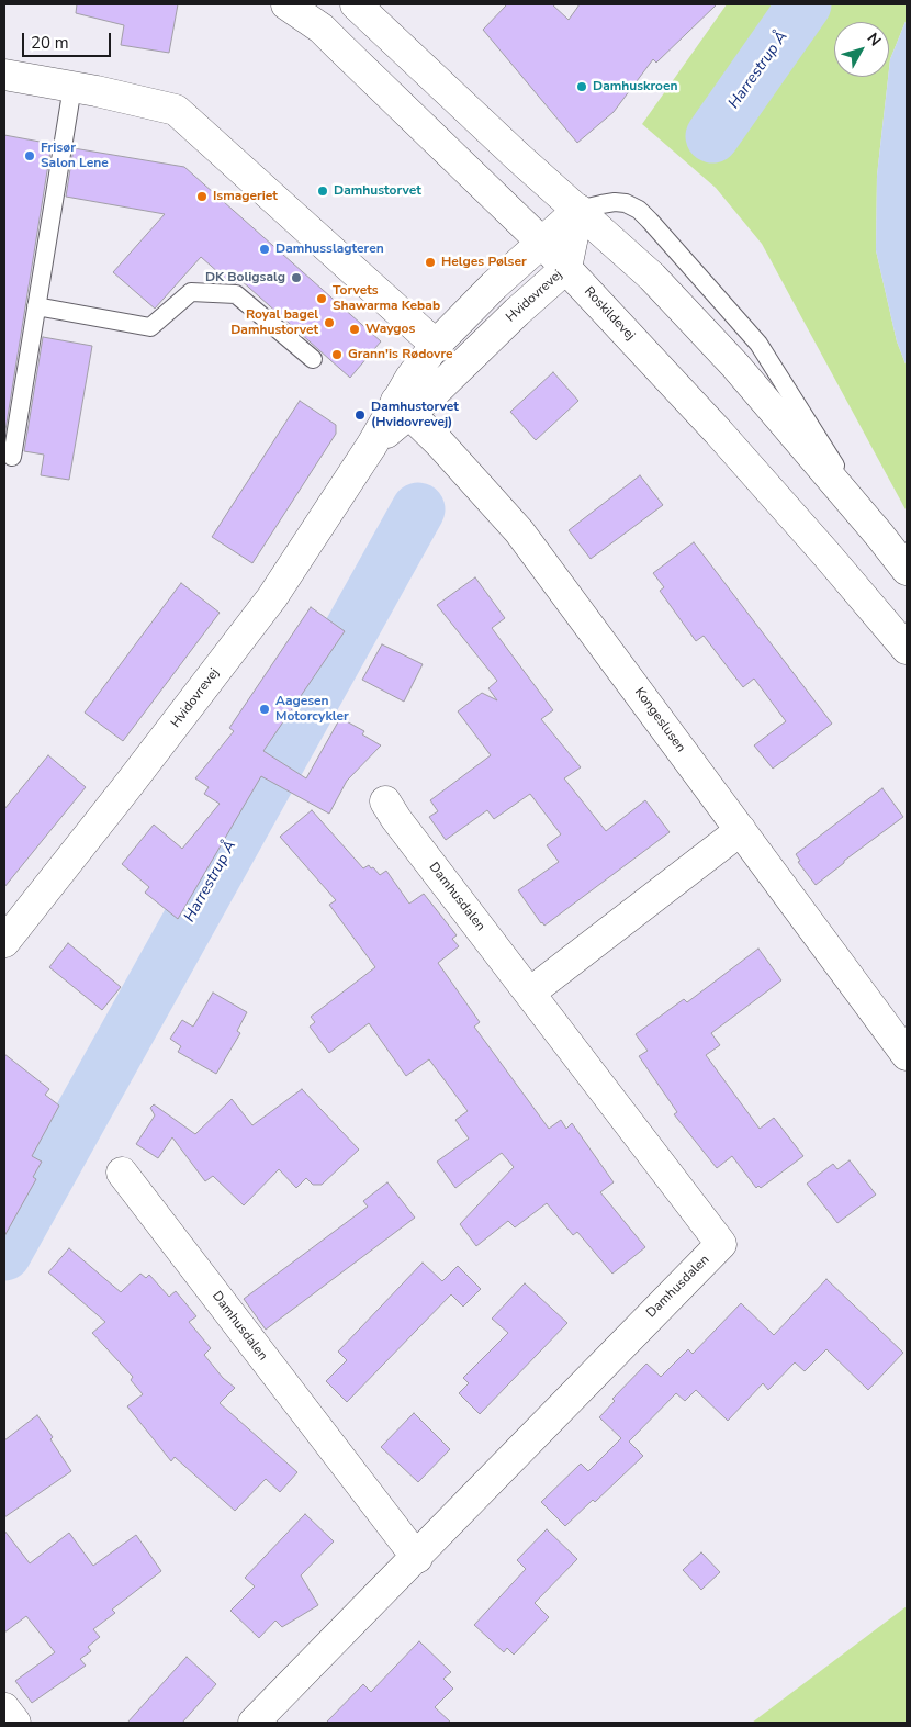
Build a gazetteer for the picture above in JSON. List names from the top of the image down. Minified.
{"streets":{"street":["Hvidovrevej","Roskildevej","Kongeslusen","Damhusdalen"]},"crossings":[["Hvidovrevej","Roskildevej"],["Hvidovrevej","Kongeslusen"]],"water":["Harrestrup Å"],"places":["Damhuskroen","Frisør Salon Lene","Damhustorvet","Ismageriet","Damhusslagteren","Helges Pølser","DK Boligsalg","Torvets Shawarma Kebab","Royal bagel Damhustorvet","Waygos","Grann'is Rødovre","Damhustorvet (Hvidovrevej)","Aagesen Motorcykler"],"scale_bar":"20 m","north":"top right"}
